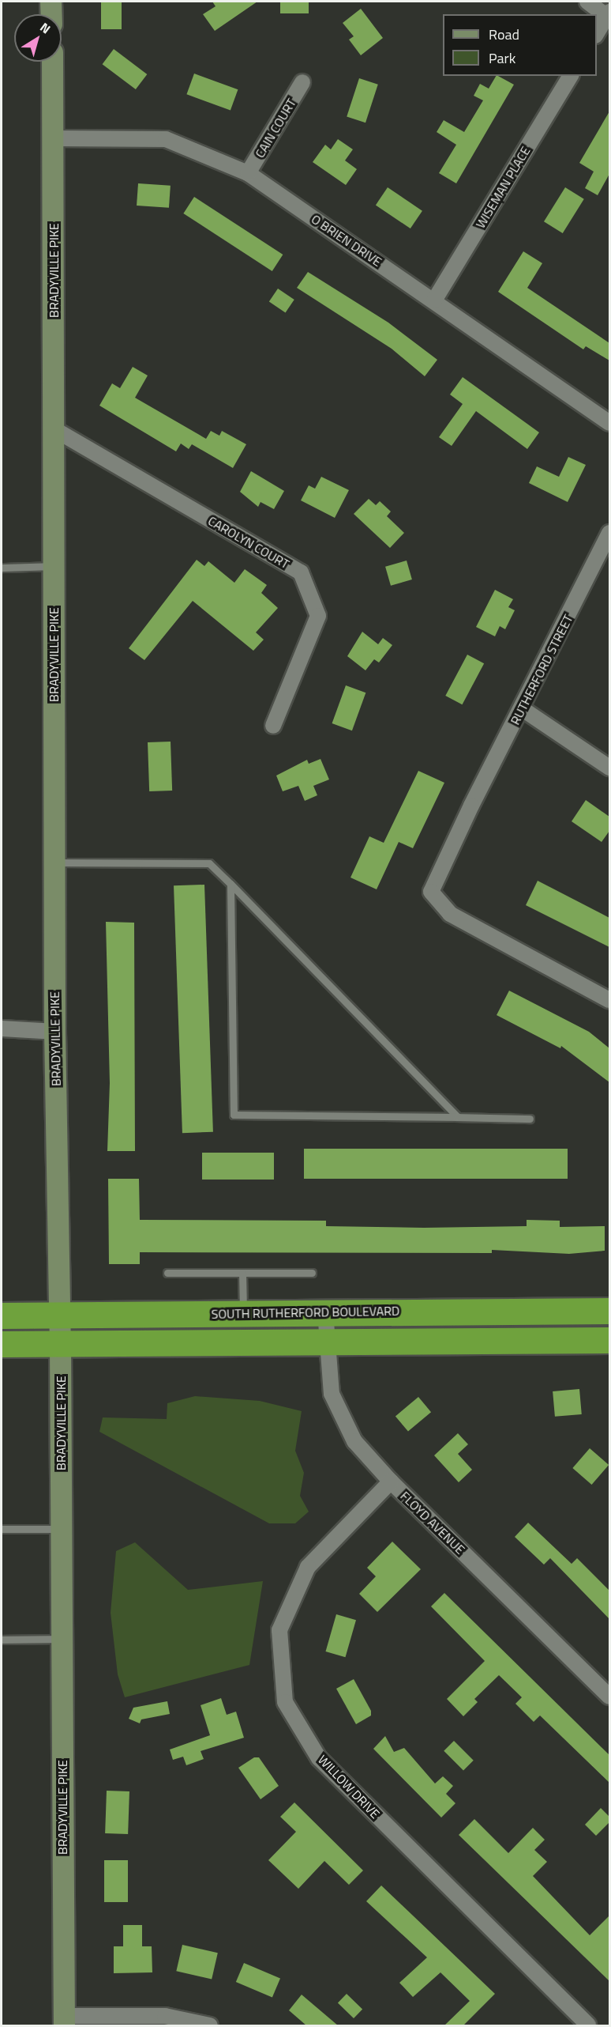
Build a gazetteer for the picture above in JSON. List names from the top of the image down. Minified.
{"streets":{"highway":["SOUTH RUTHERFORD BOULEVARD"],"main road":["BRADYVILLE PIKE"],"street":["CAIN COURT","WISEMAN PLACE","O BRIEN DRIVE","CAROLYN COURT","RUTHERFORD STREET","FLOYD AVENUE","WILLOW DRIVE"]},"crossings":[["CAIN COURT","O BRIEN DRIVE"],["WISEMAN PLACE","O BRIEN DRIVE"],["O BRIEN DRIVE","BRADYVILLE PIKE"],["BRADYVILLE PIKE","CAROLYN COURT"],["BRADYVILLE PIKE","SOUTH RUTHERFORD BOULEVARD"],["SOUTH RUTHERFORD BOULEVARD","FLOYD AVENUE"],["FLOYD AVENUE","WILLOW DRIVE"]],"legend":["Road","Park"],"north":"top right"}
